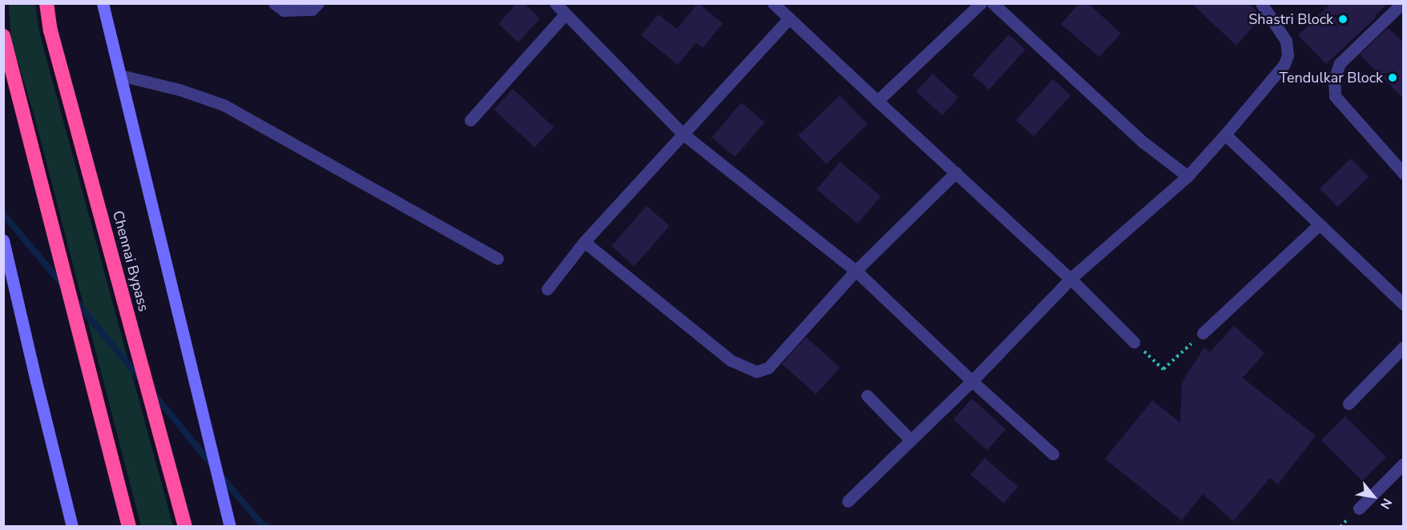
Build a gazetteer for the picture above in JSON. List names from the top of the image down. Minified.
{"streets":{"highway":["Chennai Bypass"]},"places":["Shastri Block","Tendulkar Block"],"north":"bottom right"}
